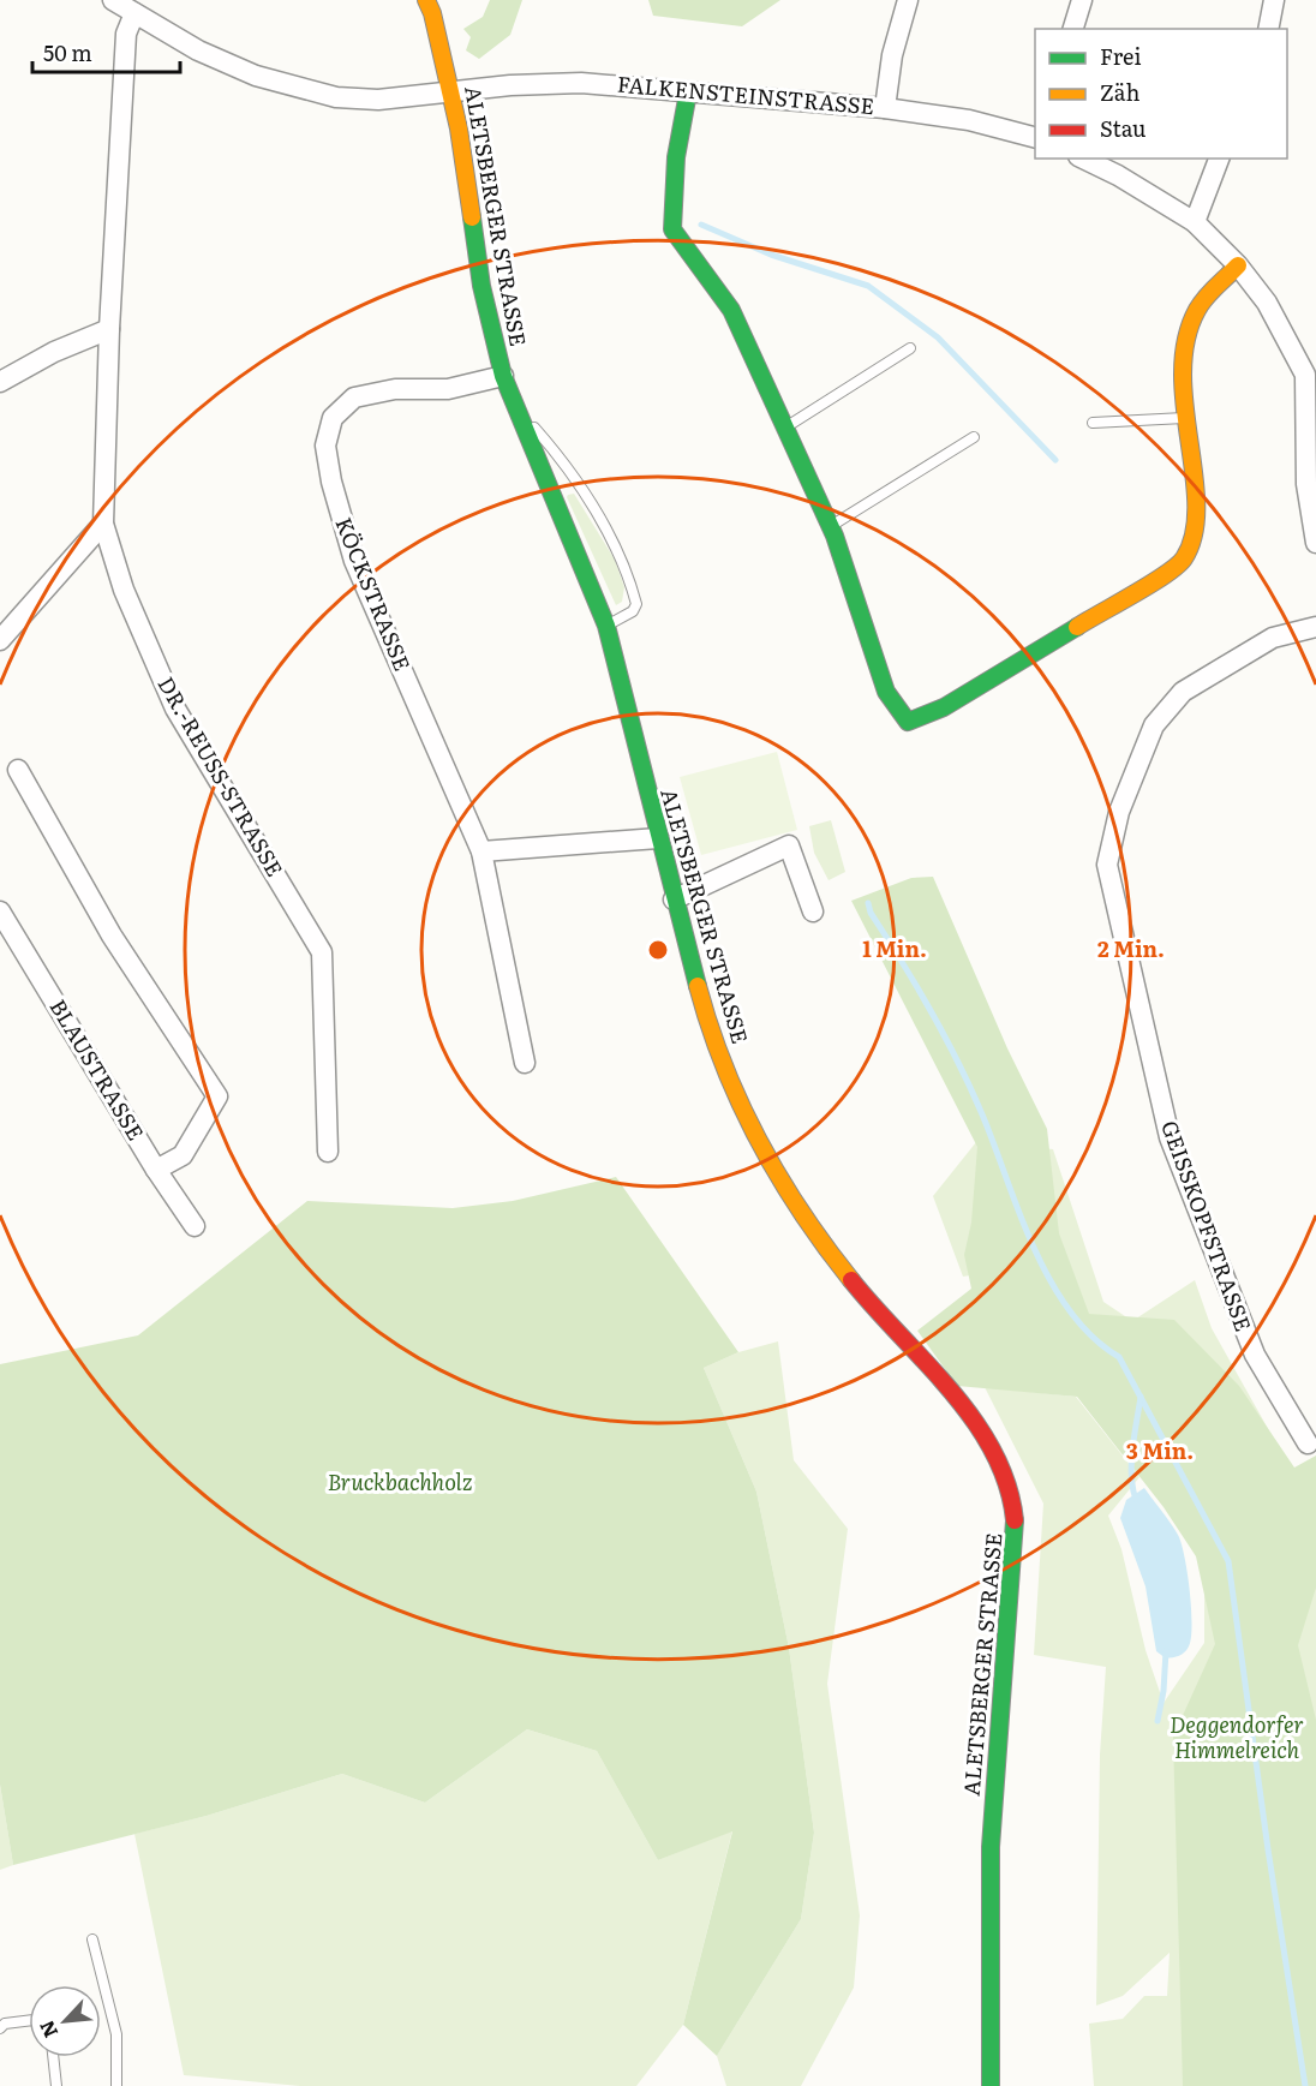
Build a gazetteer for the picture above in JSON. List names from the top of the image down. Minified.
{"streets":{"street":["FALKENSTEINSTRASSE","ALETSBERGER STRASSE","KÖCKSTRASSE","DR.-REUSS-STRASSE","BLAUSTRASSE","GEISSKOPFSTRASSE"]},"crossings":[["FALKENSTEINSTRASSE","ALETSBERGER STRASSE"],["FALKENSTEINSTRASSE","DR.-REUSS-STRASSE"],["ALETSBERGER STRASSE","KÖCKSTRASSE"]],"parks":["Bruckbachholz","Deggendorfer Himmelreich"],"legend":["Frei","Zäh","Stau"],"scale_bar":"50 m","north":"bottom left","rings":["1 Min.","2 Min.","3 Min."]}
